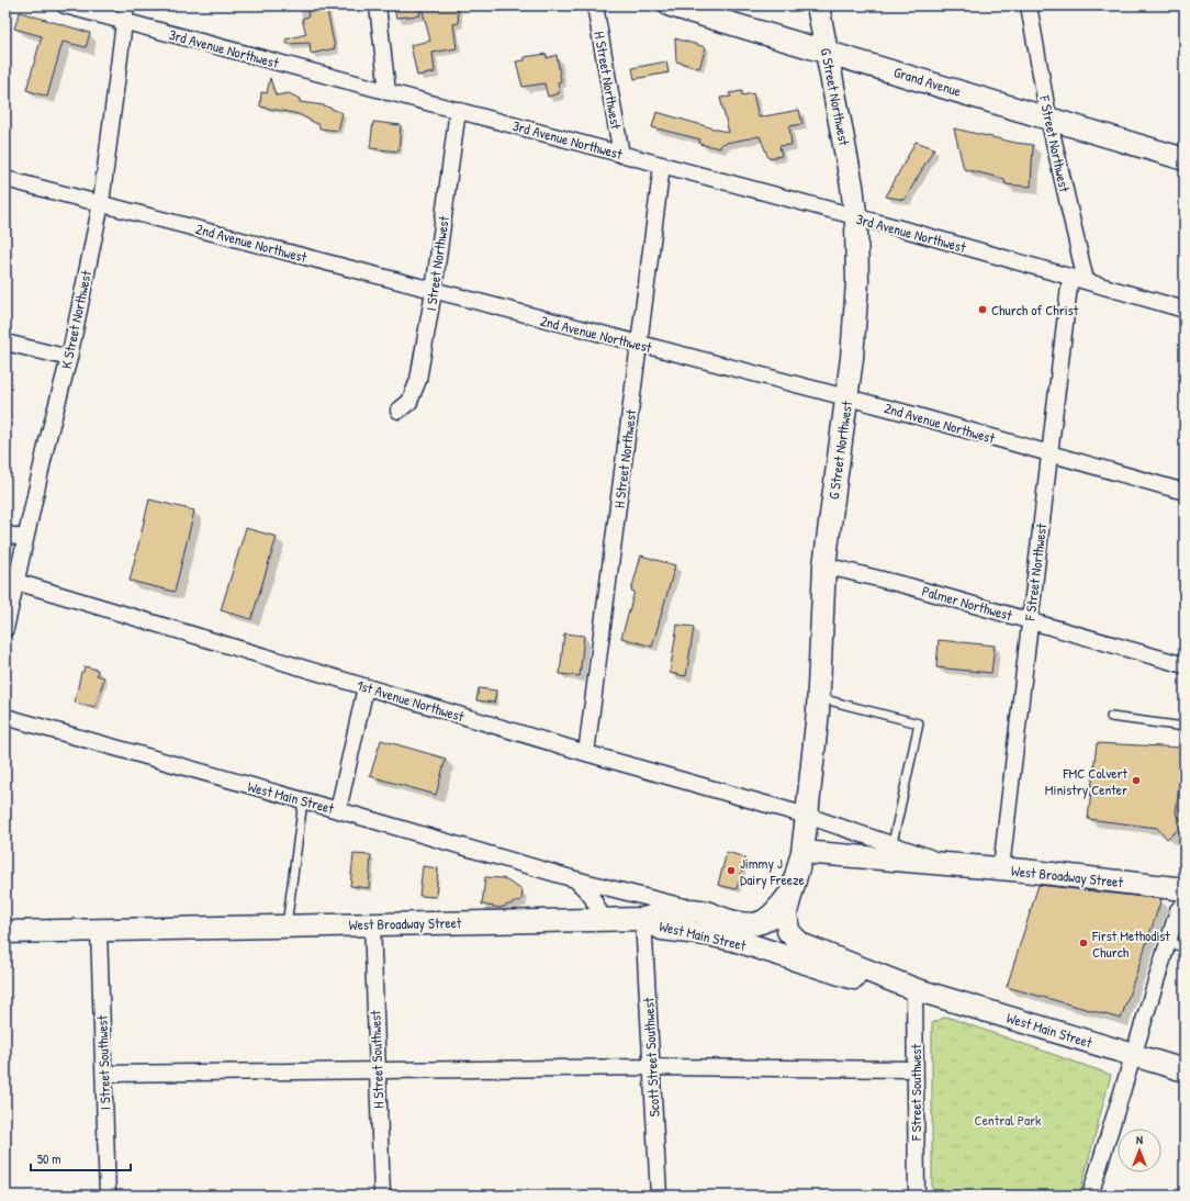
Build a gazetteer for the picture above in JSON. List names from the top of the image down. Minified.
{"streets":{"main road":["Grand Avenue","G Street Northwest","West Main Street","West Broadway Street"],"street":["3rd Avenue Northwest","H Street Northwest","F Street Northwest","2nd Avenue Northwest","I Street Northwest","K Street Northwest","Palmer Northwest","1st Avenue Northwest","Scott Street Southwest","H Street Southwest","I Street Southwest","F Street Southwest"]},"crossings":[["3rd Avenue Northwest","H Street Northwest"],["3rd Avenue Northwest","G Street Northwest"],["3rd Avenue Northwest","F Street Northwest"],["3rd Avenue Northwest","I Street Northwest"],["3rd Avenue Northwest","K Street Northwest"],["H Street Northwest","2nd Avenue Northwest"],["H Street Northwest","1st Avenue Northwest"],["Grand Avenue","G Street Northwest"],["Grand Avenue","F Street Northwest"],["G Street Northwest","2nd Avenue Northwest"],["G Street Northwest","Palmer Northwest"],["G Street Northwest","1st Avenue Northwest"],["G Street Northwest","West Main Street"],["G Street Northwest","West Broadway Street"],["F Street Northwest","2nd Avenue Northwest"],["F Street Northwest","Palmer Northwest"],["F Street Northwest","West Broadway Street"],["2nd Avenue Northwest","I Street Northwest"],["2nd Avenue Northwest","K Street Northwest"],["K Street Northwest","1st Avenue Northwest"],["1st Avenue Northwest","West Broadway Street"],["West Main Street","West Broadway Street"],["West Main Street","Scott Street Southwest"],["West Main Street","F Street Southwest"],["West Broadway Street","Scott Street Southwest"],["West Broadway Street","H Street Southwest"],["West Broadway Street","I Street Southwest"]],"parks":["Central Park"],"places":["Church of Christ","FMC Colvert Ministry Center","Jimmy J Dairy Freeze","First Methodist Church"],"scale_bar":"50 m","north":"top"}
